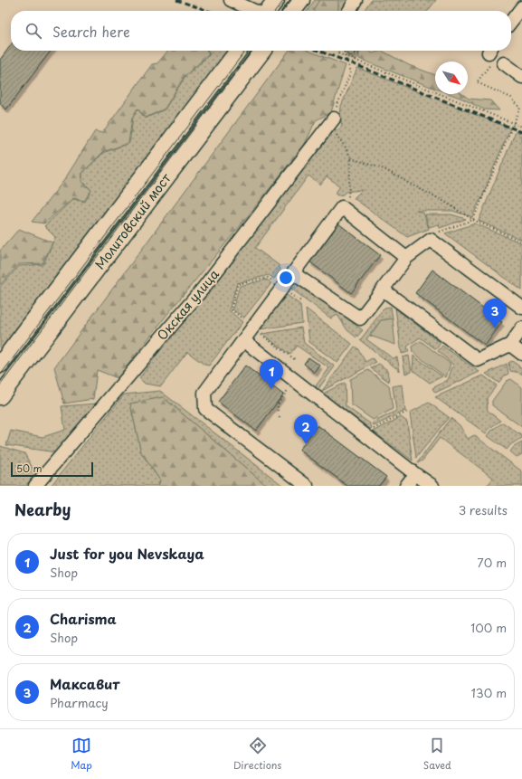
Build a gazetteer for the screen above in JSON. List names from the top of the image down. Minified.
{"streets":{"main road":["Молитовский мост"],"street":["Окская улица"]},"scale_bar":"50 m","north":"bottom right","page":{"search":"Search here","pins":["3","1","2"],"scale":"50 m","heading":["Nearby","3 results"],"list":[{"mark":"1","name":"Just for you Nevskaya","note":"Shop","value":"70 m"},{"mark":"2","name":"Charisma","note":"Shop","value":"100 m"},{"mark":"3","name":"Максавит","note":"Pharmacy","value":"130 m"}],"nav":["Map","Directions","Saved"]}}
